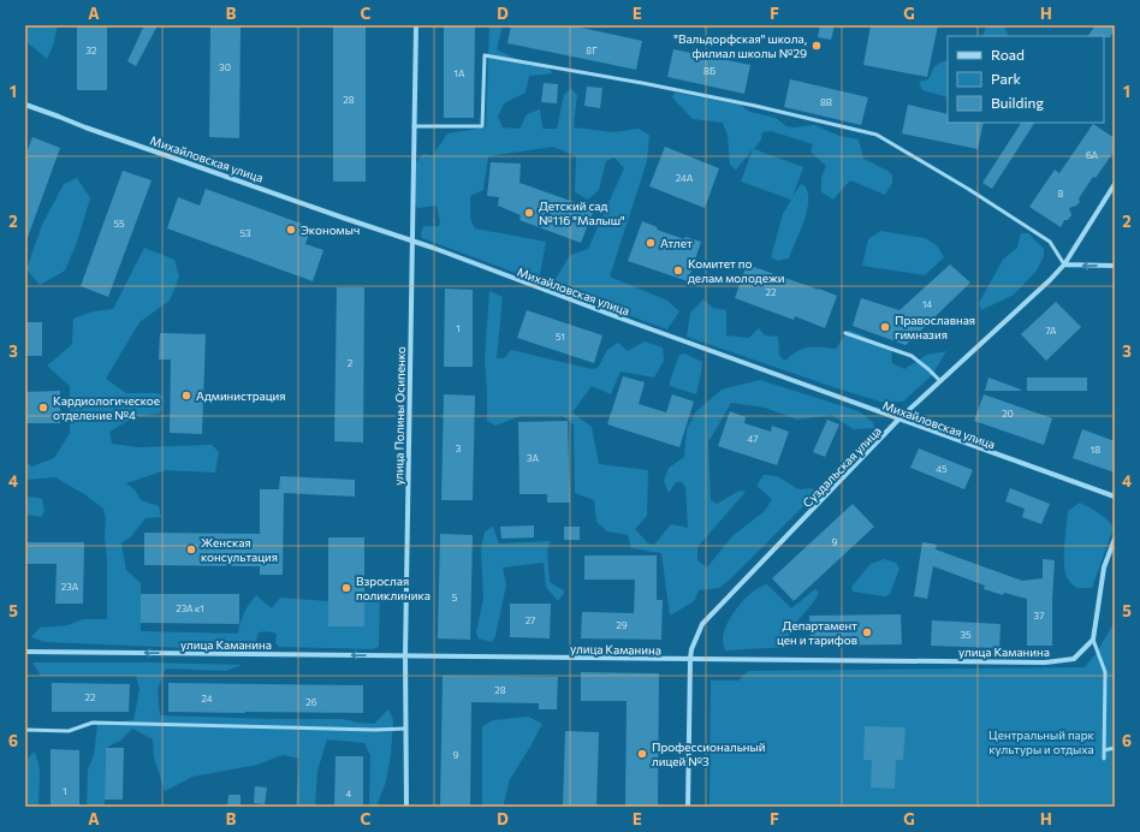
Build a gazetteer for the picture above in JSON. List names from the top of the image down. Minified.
{"streets":{"street":["Михайловская улица","улица Полины Осипенко","Суздальская улица","улица Каманина"]},"crossings":[["Михайловская улица","улица Полины Осипенко"],["Михайловская улица","Суздальская улица"],["улица Полины Осипенко","улица Каманина"],["Суздальская улица","улица Каманина"]],"one_way":["улица Каманина"],"parks":["Центральный парк культуры и отдыха"],"places":["\"Вальдорфская\" школа, филиал школы №29","Детский сад №116 \"Малыш\"","Экономыч","Атлет","Комитет по делам молодежи","Православная гимназия","Администрация","Кардиологическое отделение №4","Женская консультация","Взрослая поликлиника","Департамент цен и тарифов","Профессиональный лицей №3"],"house_numbers":["32","8Г","30","8Б","1А","28","8В","6А","24А","8","55","53","22","14","1","7А","51","2","20","47","3","18","3А","45","9","23А","5","23А к1","37","27","29","35","28","22","24","26","9","1","4"],"legend":["Road","Park","Building"],"grid":{"columns":["A","B","C","D","E","F","G","H"],"rows":["1","2","3","4","5","6"]}}
